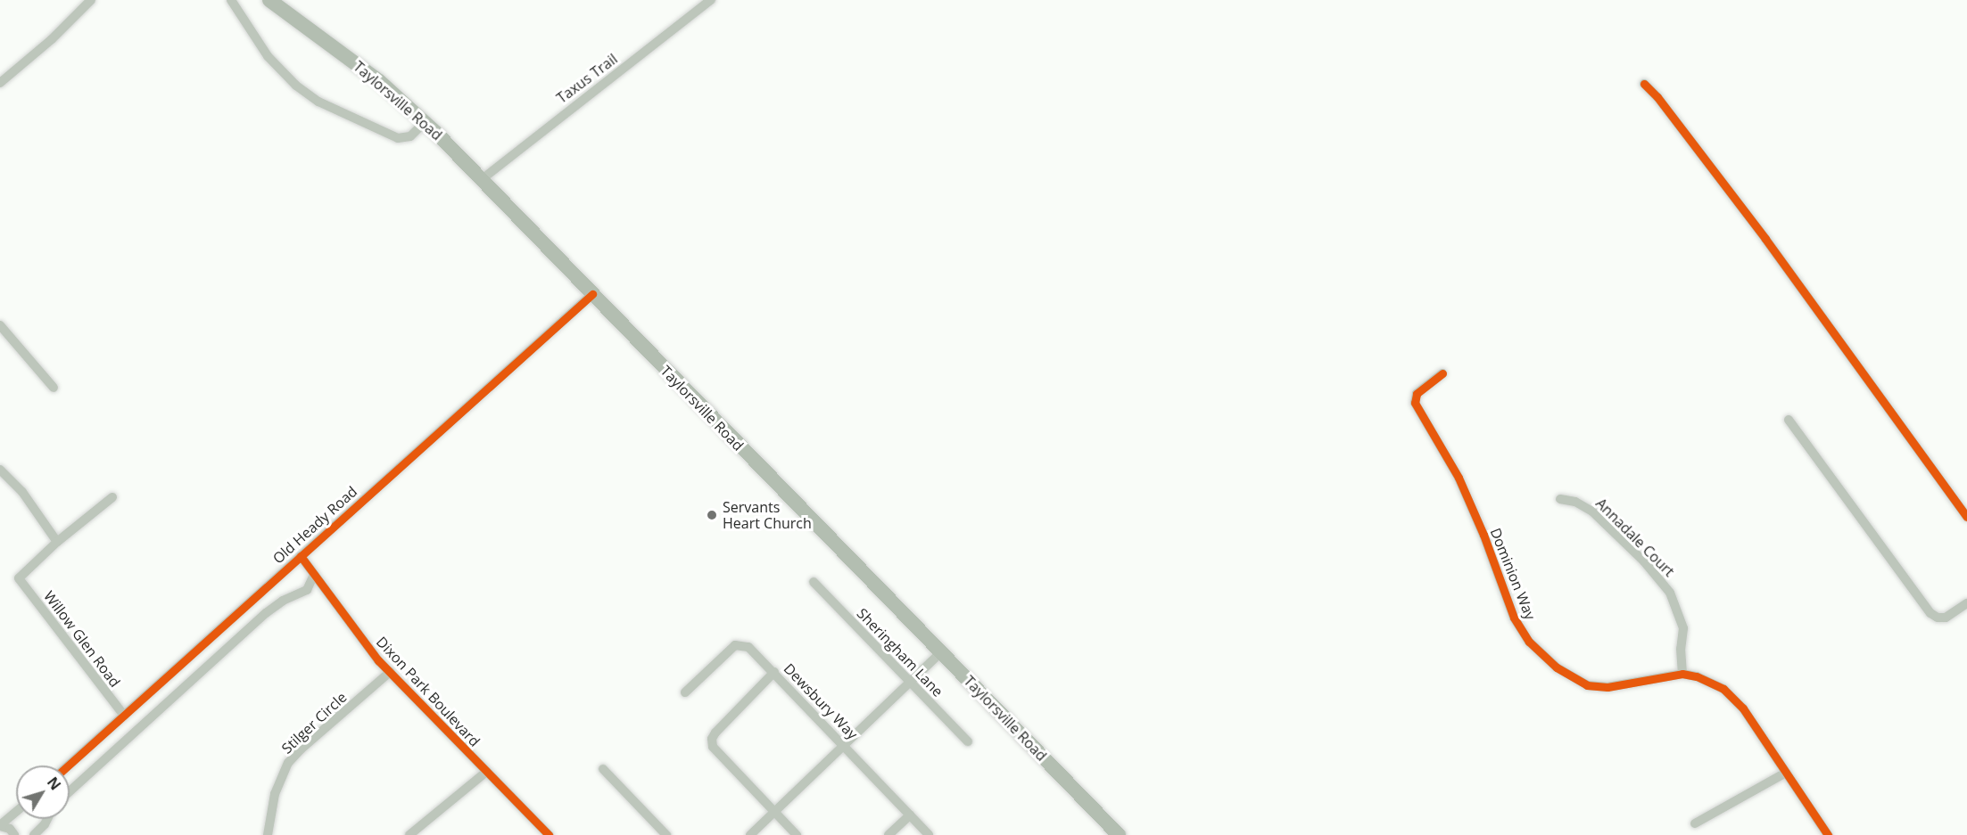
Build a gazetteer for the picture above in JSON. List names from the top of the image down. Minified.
{"streets":{"main road":["Taylorsville Road"],"street":["Taxus Trail","Old Heady Road","Annadale Court","Dominion Way","Willow Glen Road","Sheringham Lane","Dixon Park Boulevard","Dewsbury Way","Stilger Circle"]},"crossings":[["Taxus Trail","Taylorsville Road"],["Taylorsville Road","Old Heady Road"],["Old Heady Road","Willow Glen Road"],["Old Heady Road","Dixon Park Boulevard"],["Annadale Court","Dominion Way"],["Dixon Park Boulevard","Stilger Circle"]],"places":["Servants Heart Church"],"north":"top right"}
